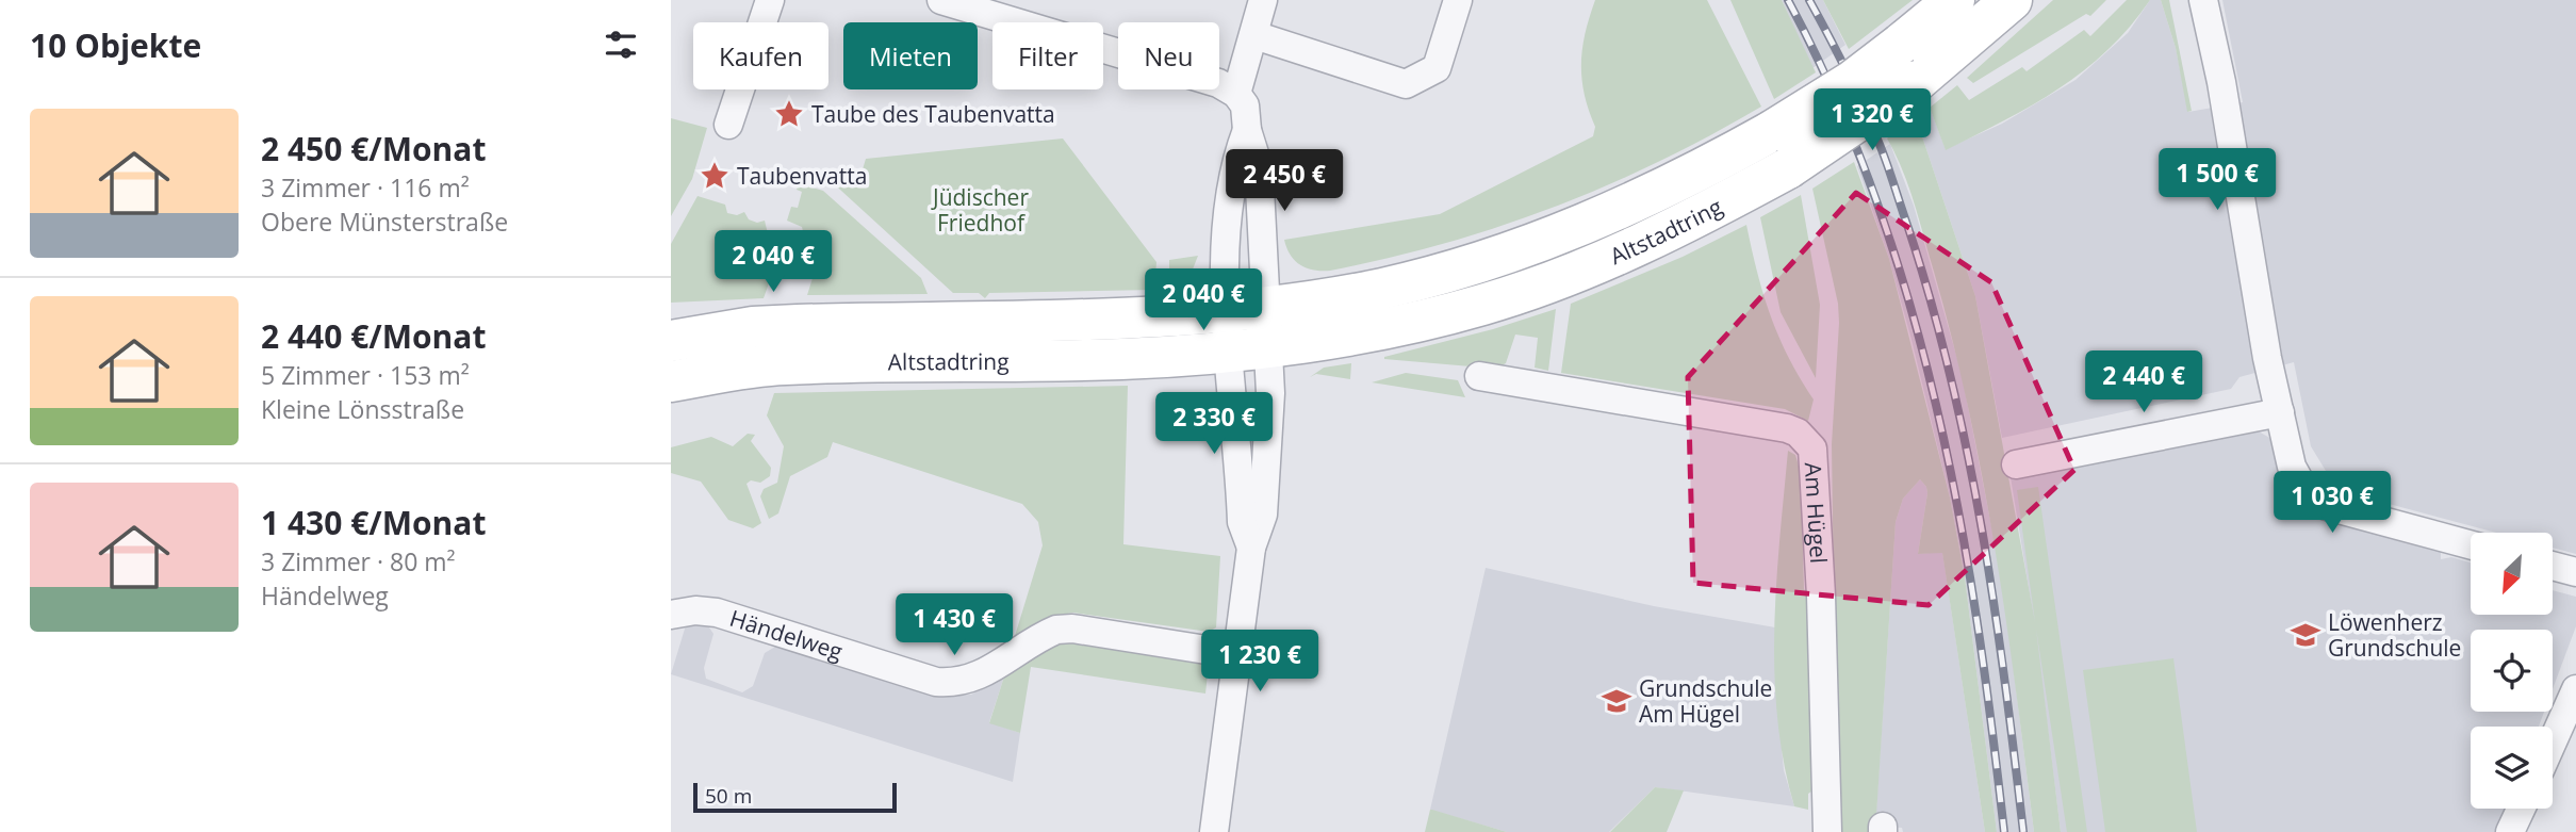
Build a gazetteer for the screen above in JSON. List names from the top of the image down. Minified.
{"streets":{"main road":["Altstadtring"],"street":["Am Hügel","Händelweg"]},"parks":["Jüdischer Friedhof"],"places":{"place":["Taube des Taubenvatta","Taubenvatta"],"school or university":["Löwenherz Grundschule","Grundschule Am Hügel"]},"scale_bar":"50 m","north":"bottom left","page":{"heading":"10 Objekte","chip":["Kaufen","Mieten","Filter","Neu"],"price":["1 320 €","1 500 €","2 450 €","2 040 €","2 040 €","2 440 €","2 330 €","1 030 €","1 430 €","1 230 €"],"list":[{"name":"2 450 €/Monat","note":"3 Zimmer · 116 m² · Obere Münsterstraße"},{"name":"2 440 €/Monat","note":"5 Zimmer · 153 m² · Kleine Lönsstraße"},{"name":"1 430 €/Monat","note":"3 Zimmer · 80 m² · Händelweg"}],"scale":"50 m"}}
